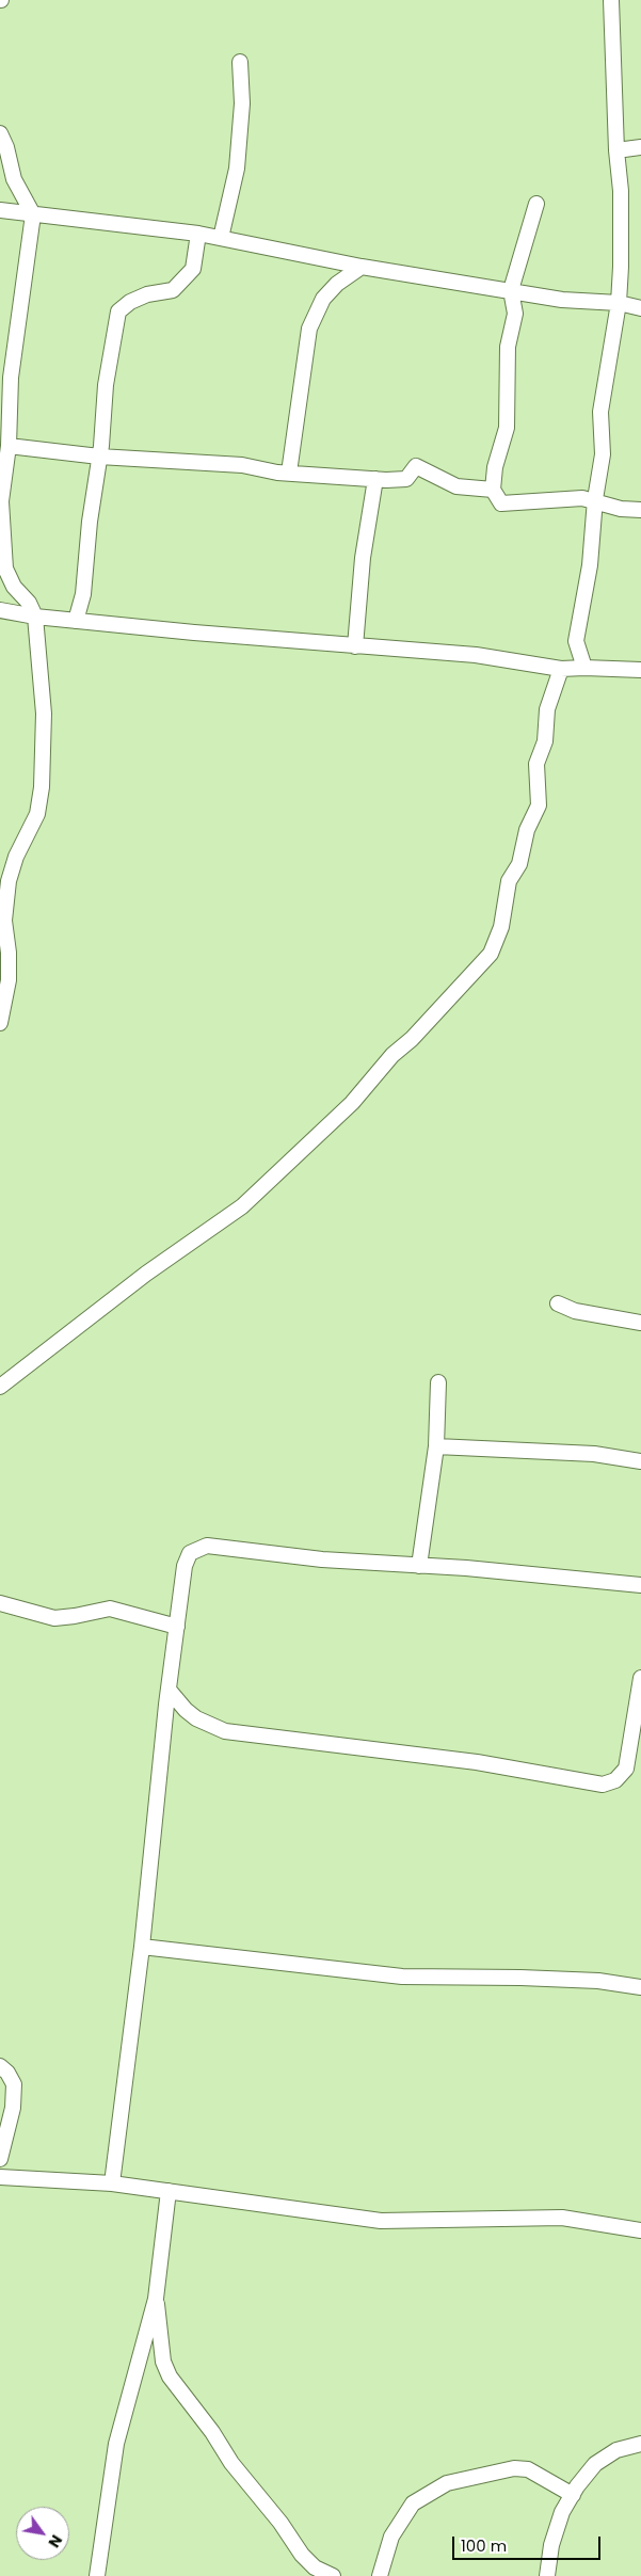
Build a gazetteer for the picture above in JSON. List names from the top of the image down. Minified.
{"scale_bar":"100 m","north":"bottom right"}
